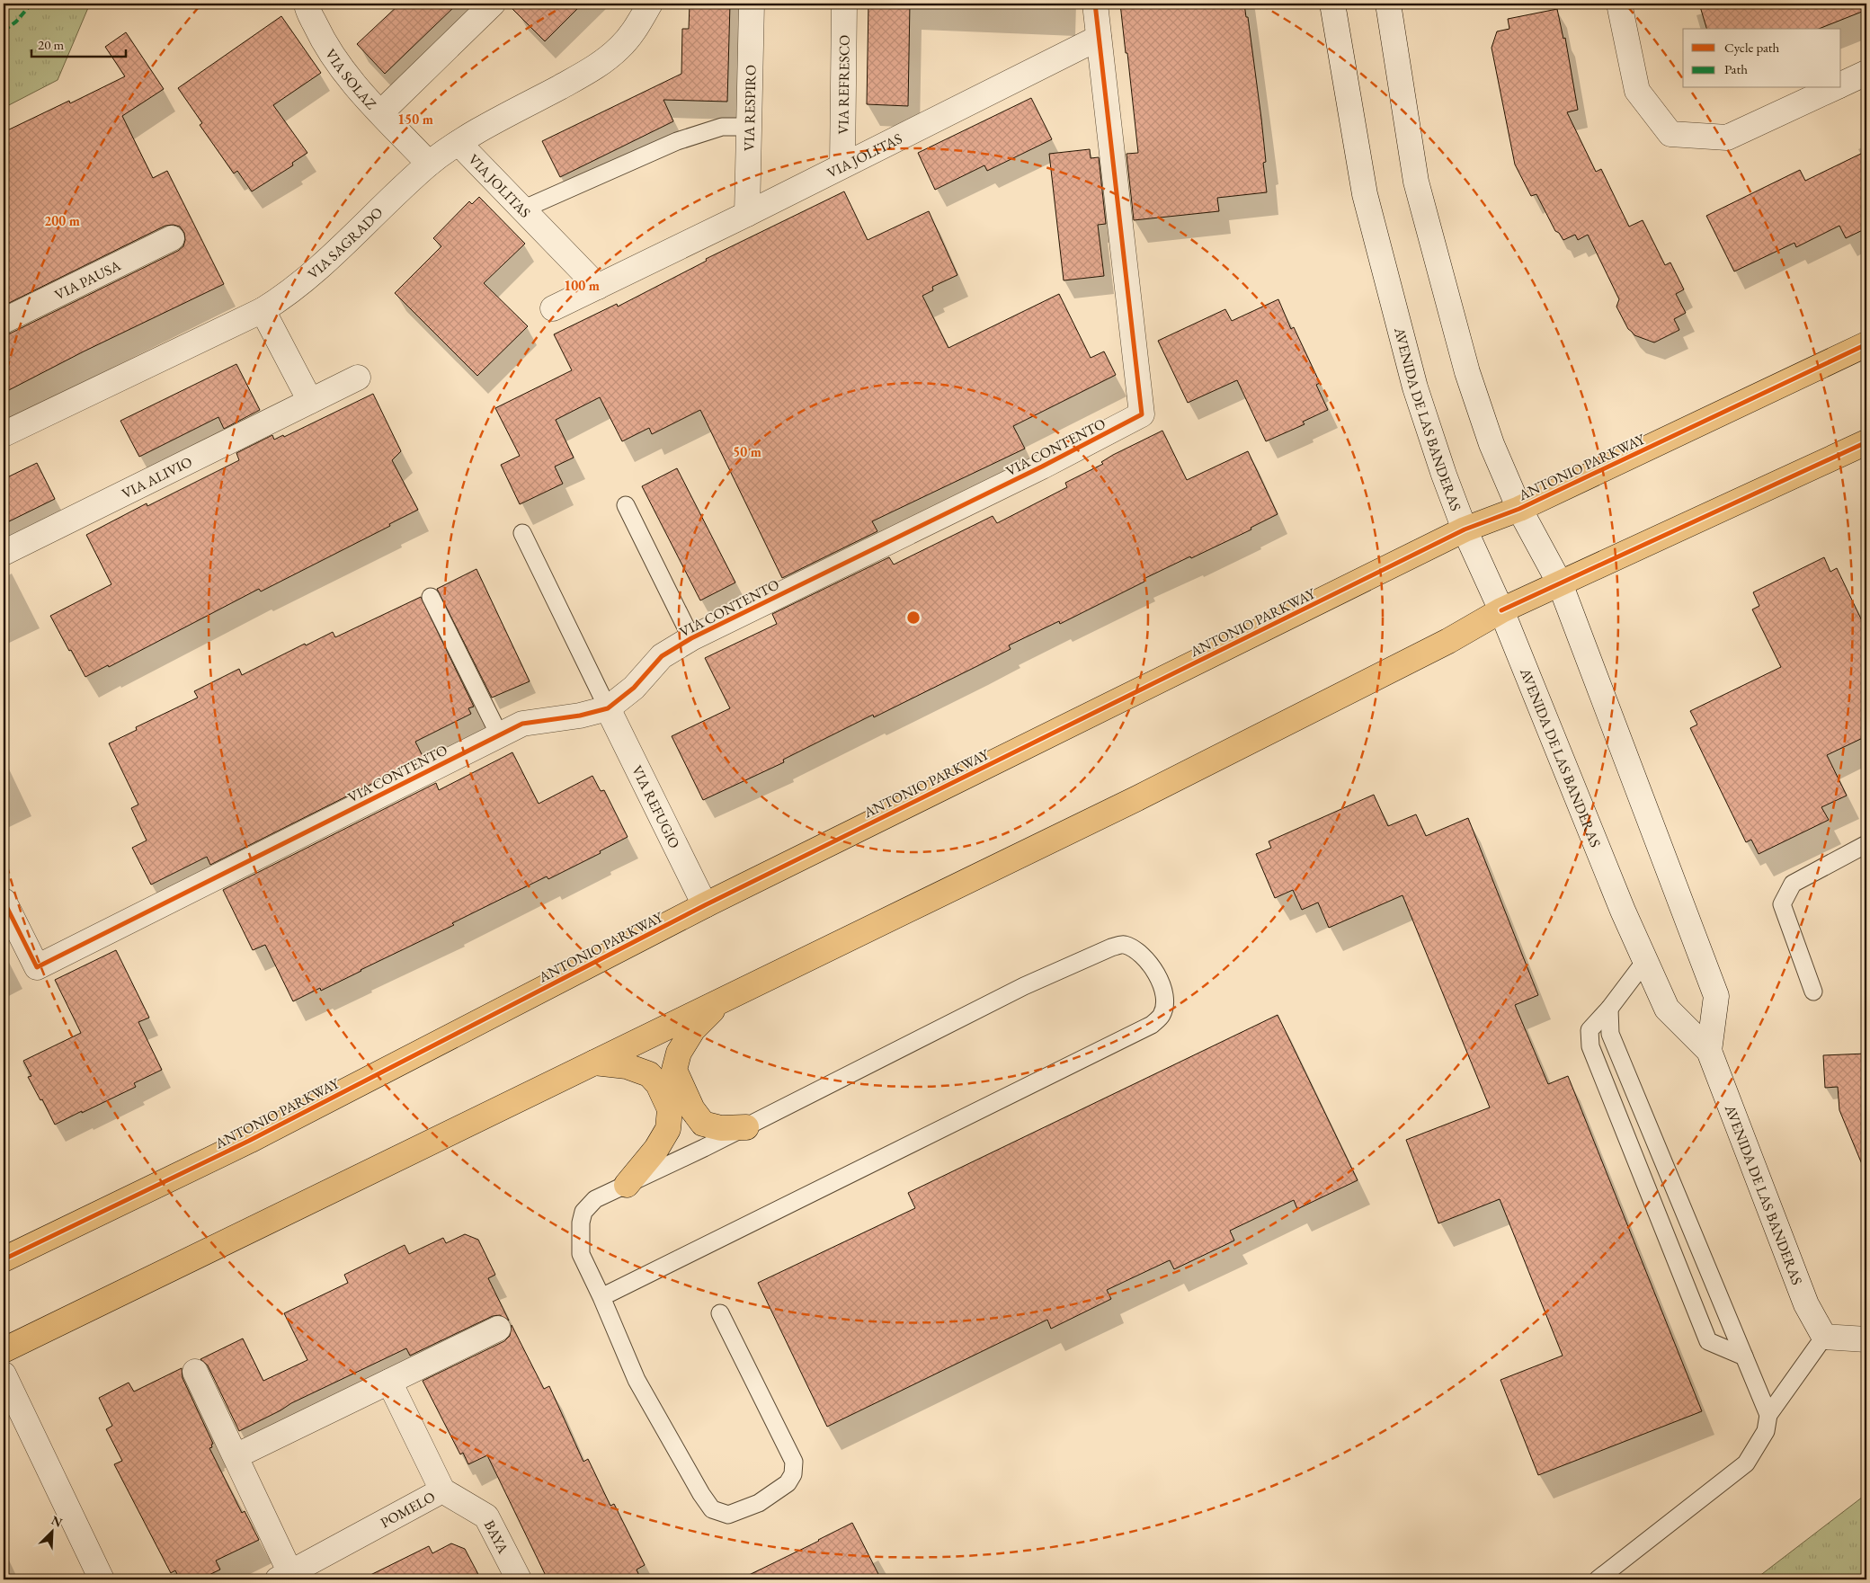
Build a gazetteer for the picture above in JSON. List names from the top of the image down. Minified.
{"streets":{"main road":["ANTONIO PARKWAY"],"street":["VIA SOLAZ","VIA REFRESCO","VIA RESPIRO","VIA JOLITAS","VIA SAGRADO","VIA PAUSA","AVENIDA DE LAS BANDERAS","VIA CONTENTO","VIA ALIVIO","VIA REFUGIO","POMELO","BAYA"]},"crossings":[["VIA SOLAZ","VIA SAGRADO"],["VIA REFRESCO","VIA JOLITAS"],["VIA RESPIRO","VIA JOLITAS"],["VIA JOLITAS","VIA SAGRADO"],["VIA JOLITAS","VIA CONTENTO"],["AVENIDA DE LAS BANDERAS","ANTONIO PARKWAY"],["VIA CONTENTO","VIA REFUGIO"],["ANTONIO PARKWAY","VIA REFUGIO"],["POMELO","BAYA"]],"legend":["Cycle path","Path"],"scale_bar":"20 m","north":"top right","rings":["150 m","200 m","100 m","50 m"]}
